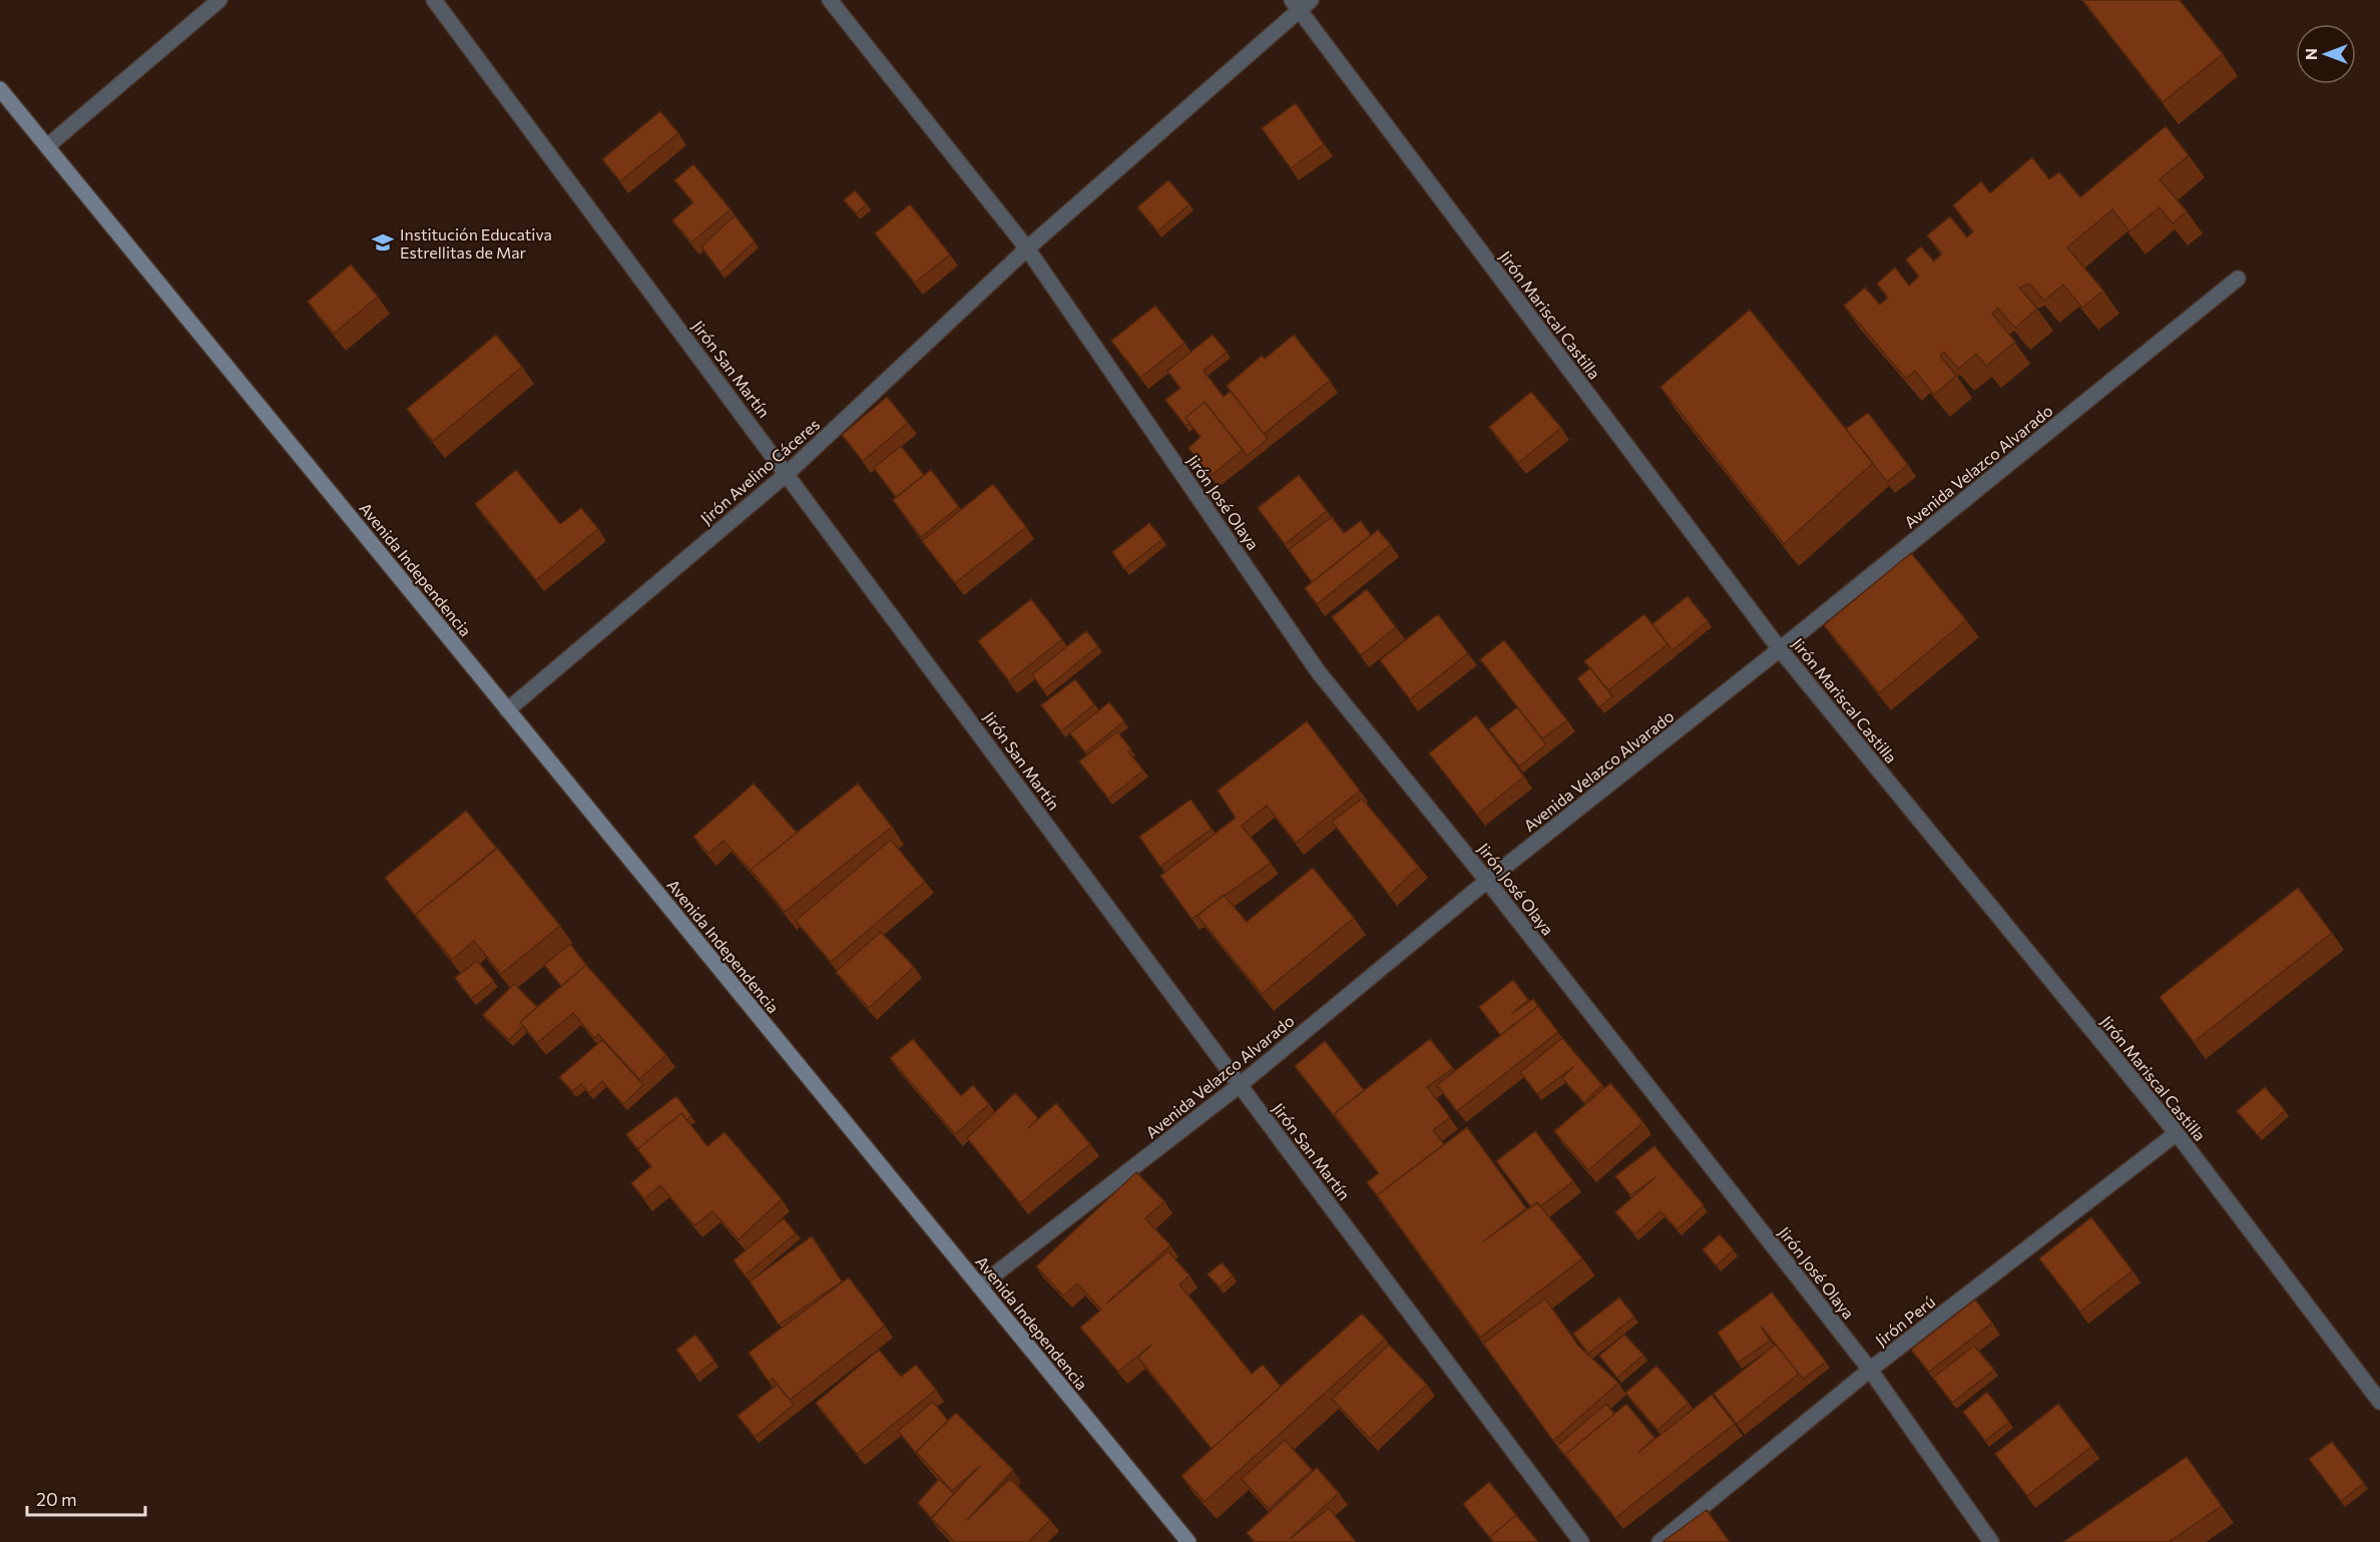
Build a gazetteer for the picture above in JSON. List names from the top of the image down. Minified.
{"streets":{"main road":["Avenida Independencia"],"street":["Jirón Mariscal Castilla","Jirón San Martín","Avenida Velazco Alvarado","Jirón Avelino Cáceres","Jirón José Olaya","Jirón Perú"]},"crossings":[["Jirón Mariscal Castilla","Avenida Velazco Alvarado"],["Jirón Mariscal Castilla","Jirón Avelino Cáceres"],["Jirón Mariscal Castilla","Jirón Perú"],["Jirón San Martín","Avenida Velazco Alvarado"],["Jirón San Martín","Jirón Avelino Cáceres"],["Avenida Velazco Alvarado","Jirón José Olaya"],["Avenida Velazco Alvarado","Avenida Independencia"],["Jirón Avelino Cáceres","Jirón José Olaya"],["Jirón Avelino Cáceres","Avenida Independencia"],["Jirón José Olaya","Jirón Perú"]],"places":{"school or university":["Institución Educativa Estrellitas de Mar"]},"scale_bar":"20 m","north":"left"}
